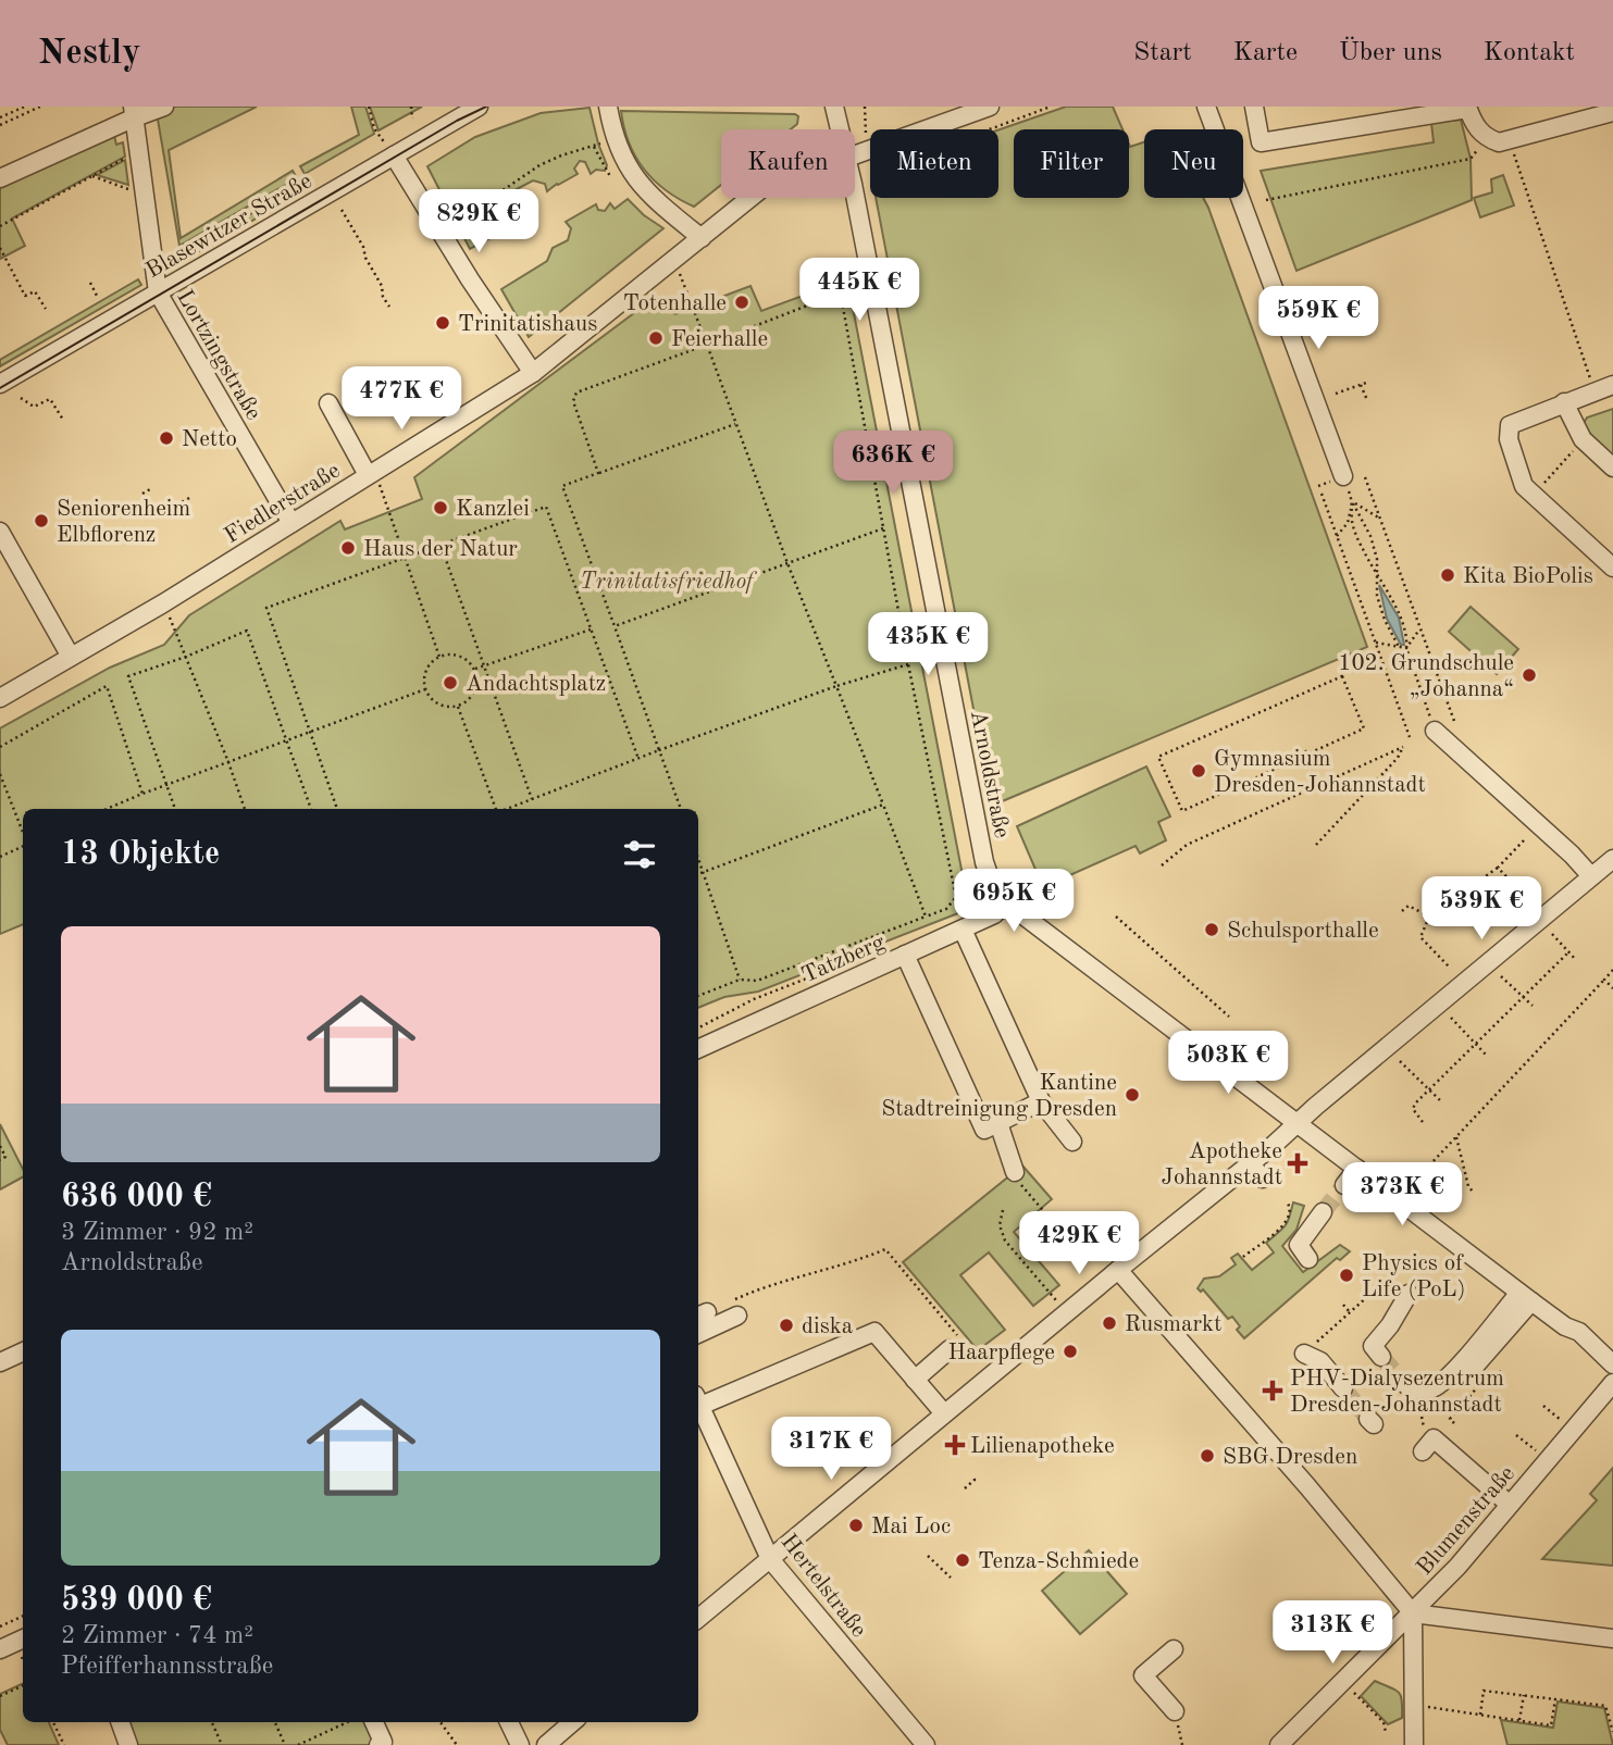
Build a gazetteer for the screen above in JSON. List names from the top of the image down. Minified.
{"streets":{"street":["Blasewitzer Straße","Lortzingstraße","Fiedlerstraße","Arnoldstraße","Tatzberg","Blumenstraße","Hertelstraße"]},"crossings":[["Blasewitzer Straße","Lortzingstraße"],["Lortzingstraße","Fiedlerstraße"],["Arnoldstraße","Tatzberg"]],"parks":["Trinitatisfriedhof"],"places":{"other":["Totenhalle","Trinitatishaus","Feierhalle","Netto","Kanzlei","Seniorenheim Elbflorenz","Haus der Natur","Kita BioPolis","102. Grundschule „Johanna“","Andachtsplatz","Gymnasium Dresden-Johannstadt","Schulsporthalle","Kantine Stadtreinigung Dresden","Physics of Life (PoL)","Rusmarkt","diska","Haarpflege","SBG Dresden","Mai Loc","Tenza-Schmiede"],"health":["Apotheke Johannstadt","PHV-Dialysezentrum Dresden-Johannstadt","Lilienapotheke"]},"page":{"header":"Nestly","nav":["Start","Karte","Über uns","Kontakt"],"chip":["Kaufen","Mieten","Filter","Neu"],"price":["829K €","445K €","559K €","477K €","636K €","435K €","695K €","539K €","503K €","373K €","429K €","317K €","313K €"],"heading":"13 Objekte","list":[{"name":"636 000 €","note":"3 Zimmer · 92 m² · Arnoldstraße"},{"name":"539 000 €","note":"2 Zimmer · 74 m² · Pfeifferhannsstraße"}]}}
